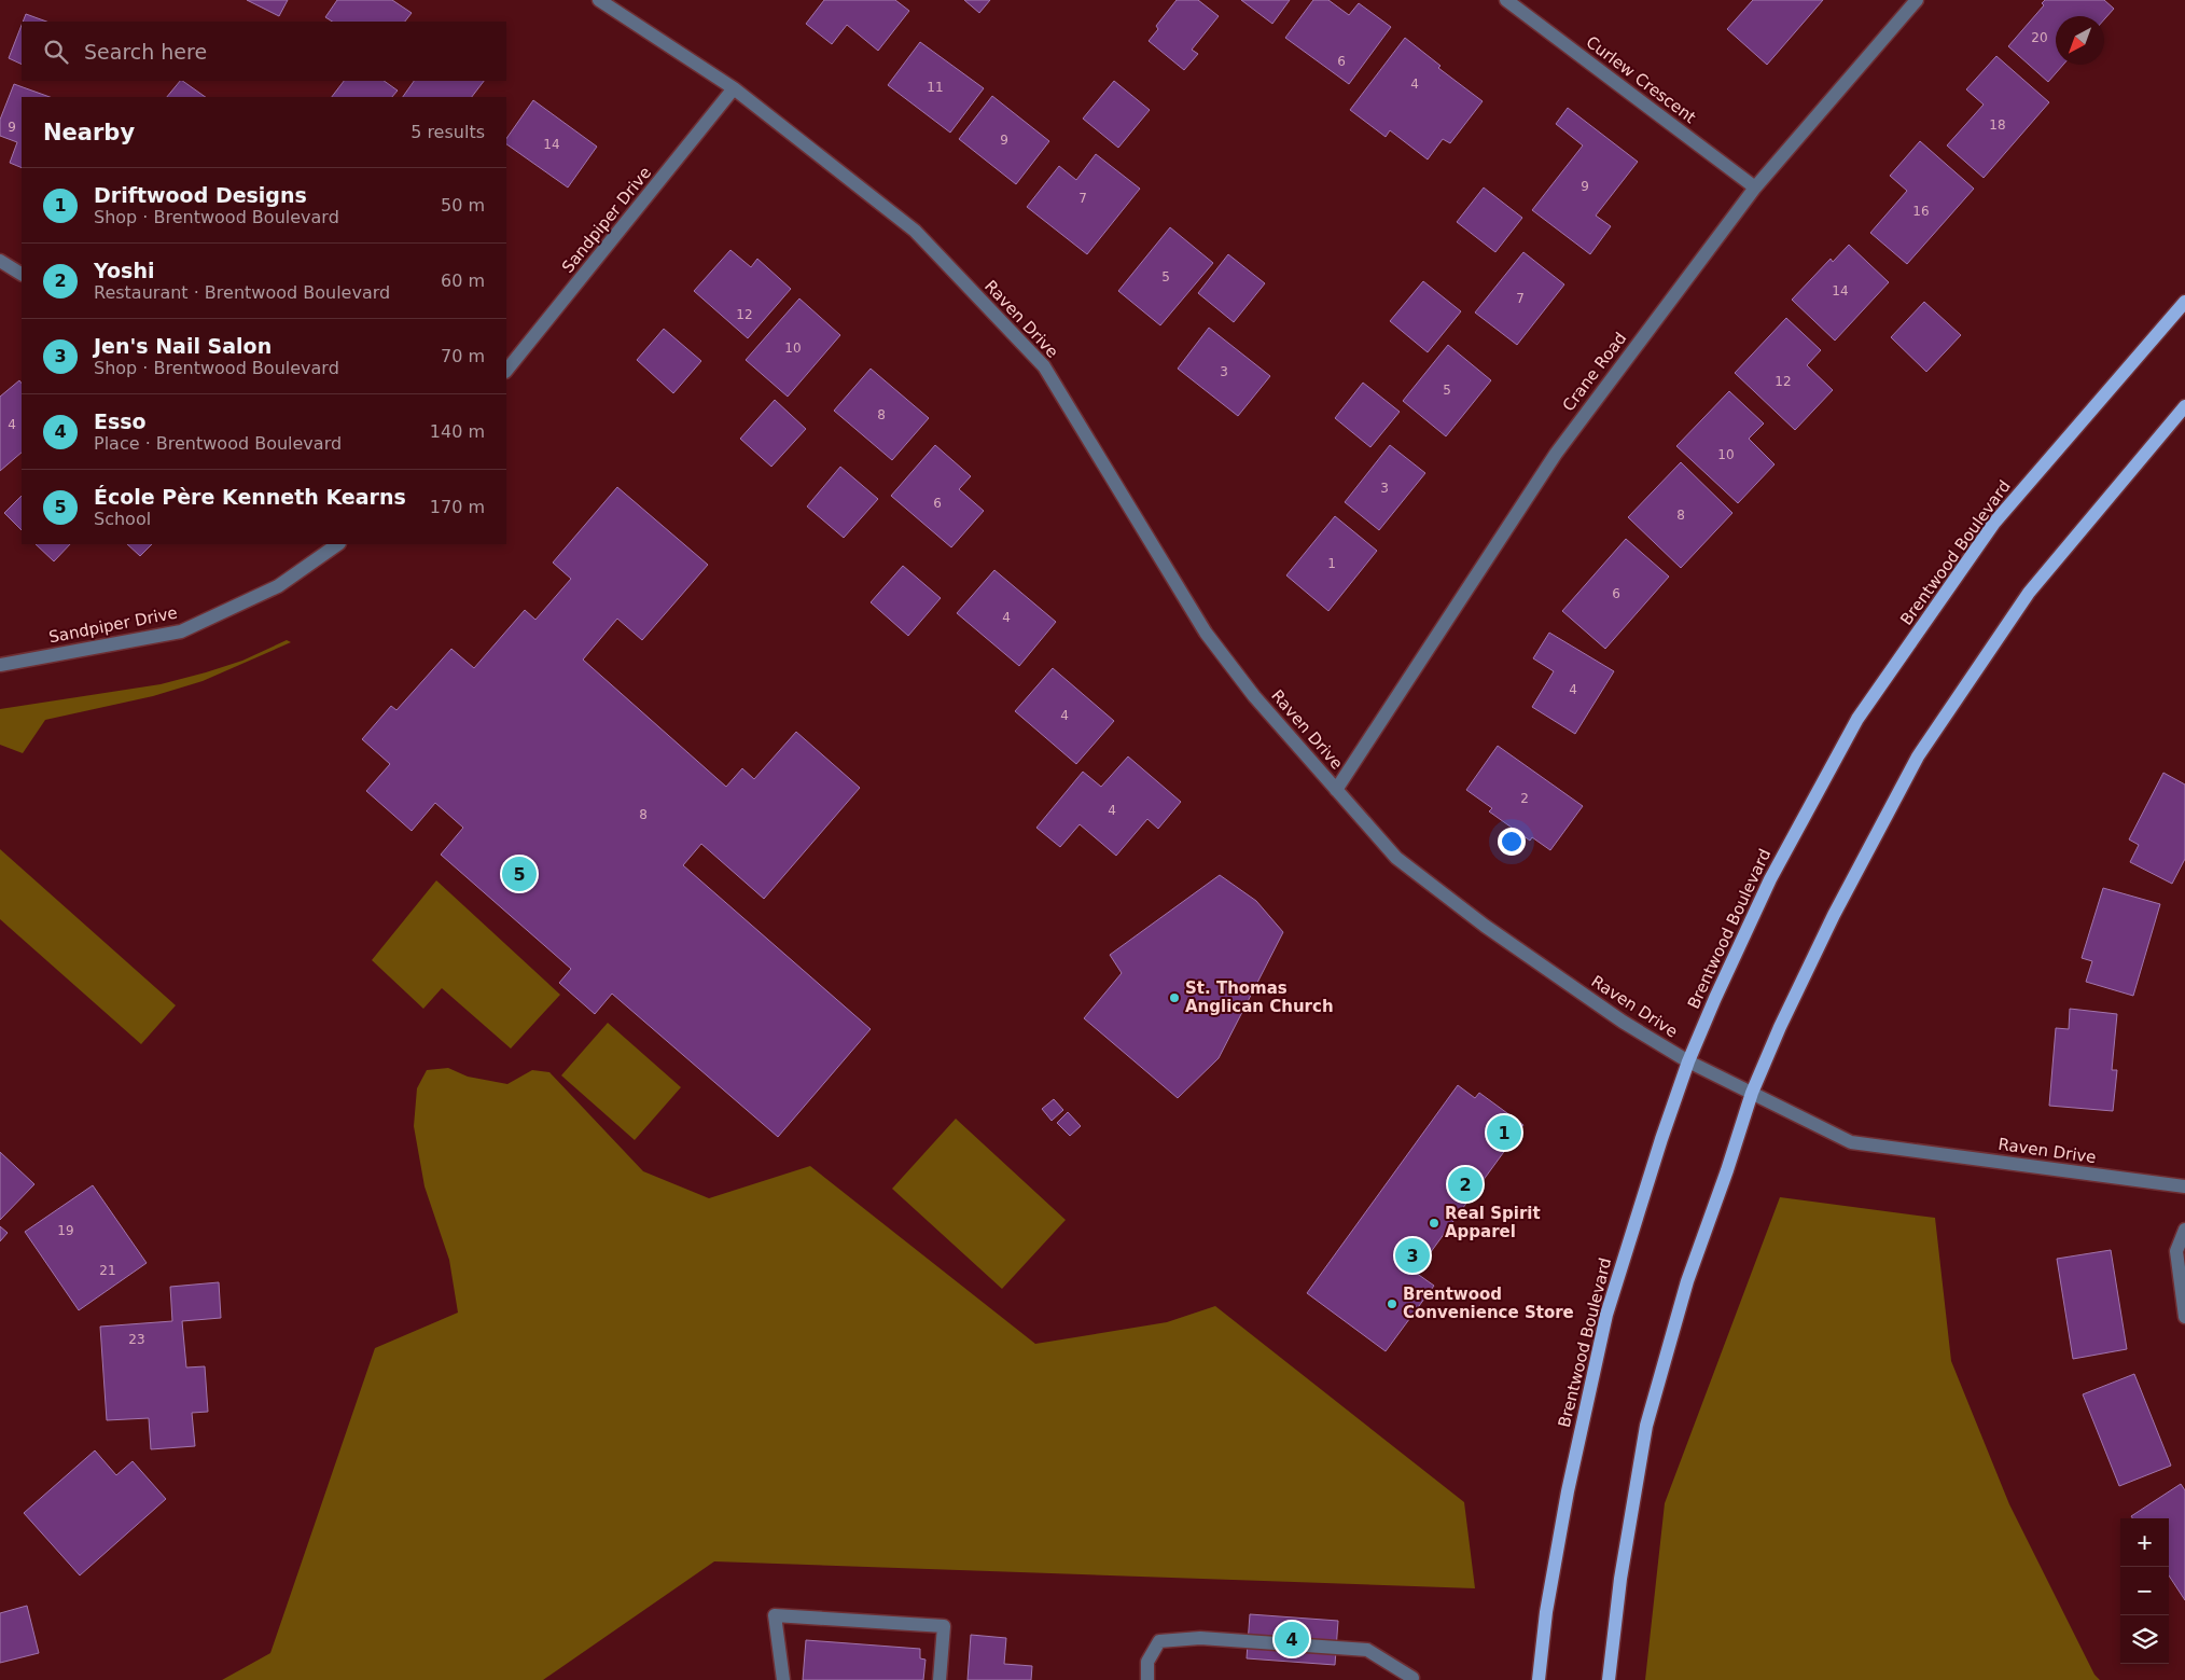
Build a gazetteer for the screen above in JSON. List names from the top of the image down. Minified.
{"streets":{"main road":["Brentwood Boulevard"],"street":["Curlew Crescent","Sandpiper Drive","Raven Drive","Crane Road"]},"crossings":[["Curlew Crescent","Crane Road"],["Sandpiper Drive","Raven Drive"],["Raven Drive","Crane Road"],["Raven Drive","Brentwood Boulevard"]],"places":["St. Thomas Anglican Church","Real Spirit Apparel","Brentwood Convenience Store"],"house_numbers":["20","6","4","11","18","9","9","14","9","7","16","5","14","7","12","10","3","12","5","8","4","10","3","6","8","1","6","4","4","4","2","4","8","19","21","23"],"north":"bottom left","page":{"search":"Search here","heading":["Nearby","5 results"],"list":[{"mark":"1","name":"Driftwood Designs","note":"Shop · Brentwood Boulevard","value":"50 m"},{"mark":"2","name":"Yoshi","note":"Restaurant · Brentwood Boulevard","value":"60 m"},{"mark":"3","name":"Jen's Nail Salon","note":"Shop · Brentwood Boulevard","value":"70 m"},{"mark":"4","name":"Esso","note":"Place · Brentwood Boulevard","value":"140 m"},{"mark":"5","name":"École Père Kenneth Kearns","note":"School","value":"170 m"}],"pins":["5","1","2","3","4"],"map_buttons":["+","−"]}}
